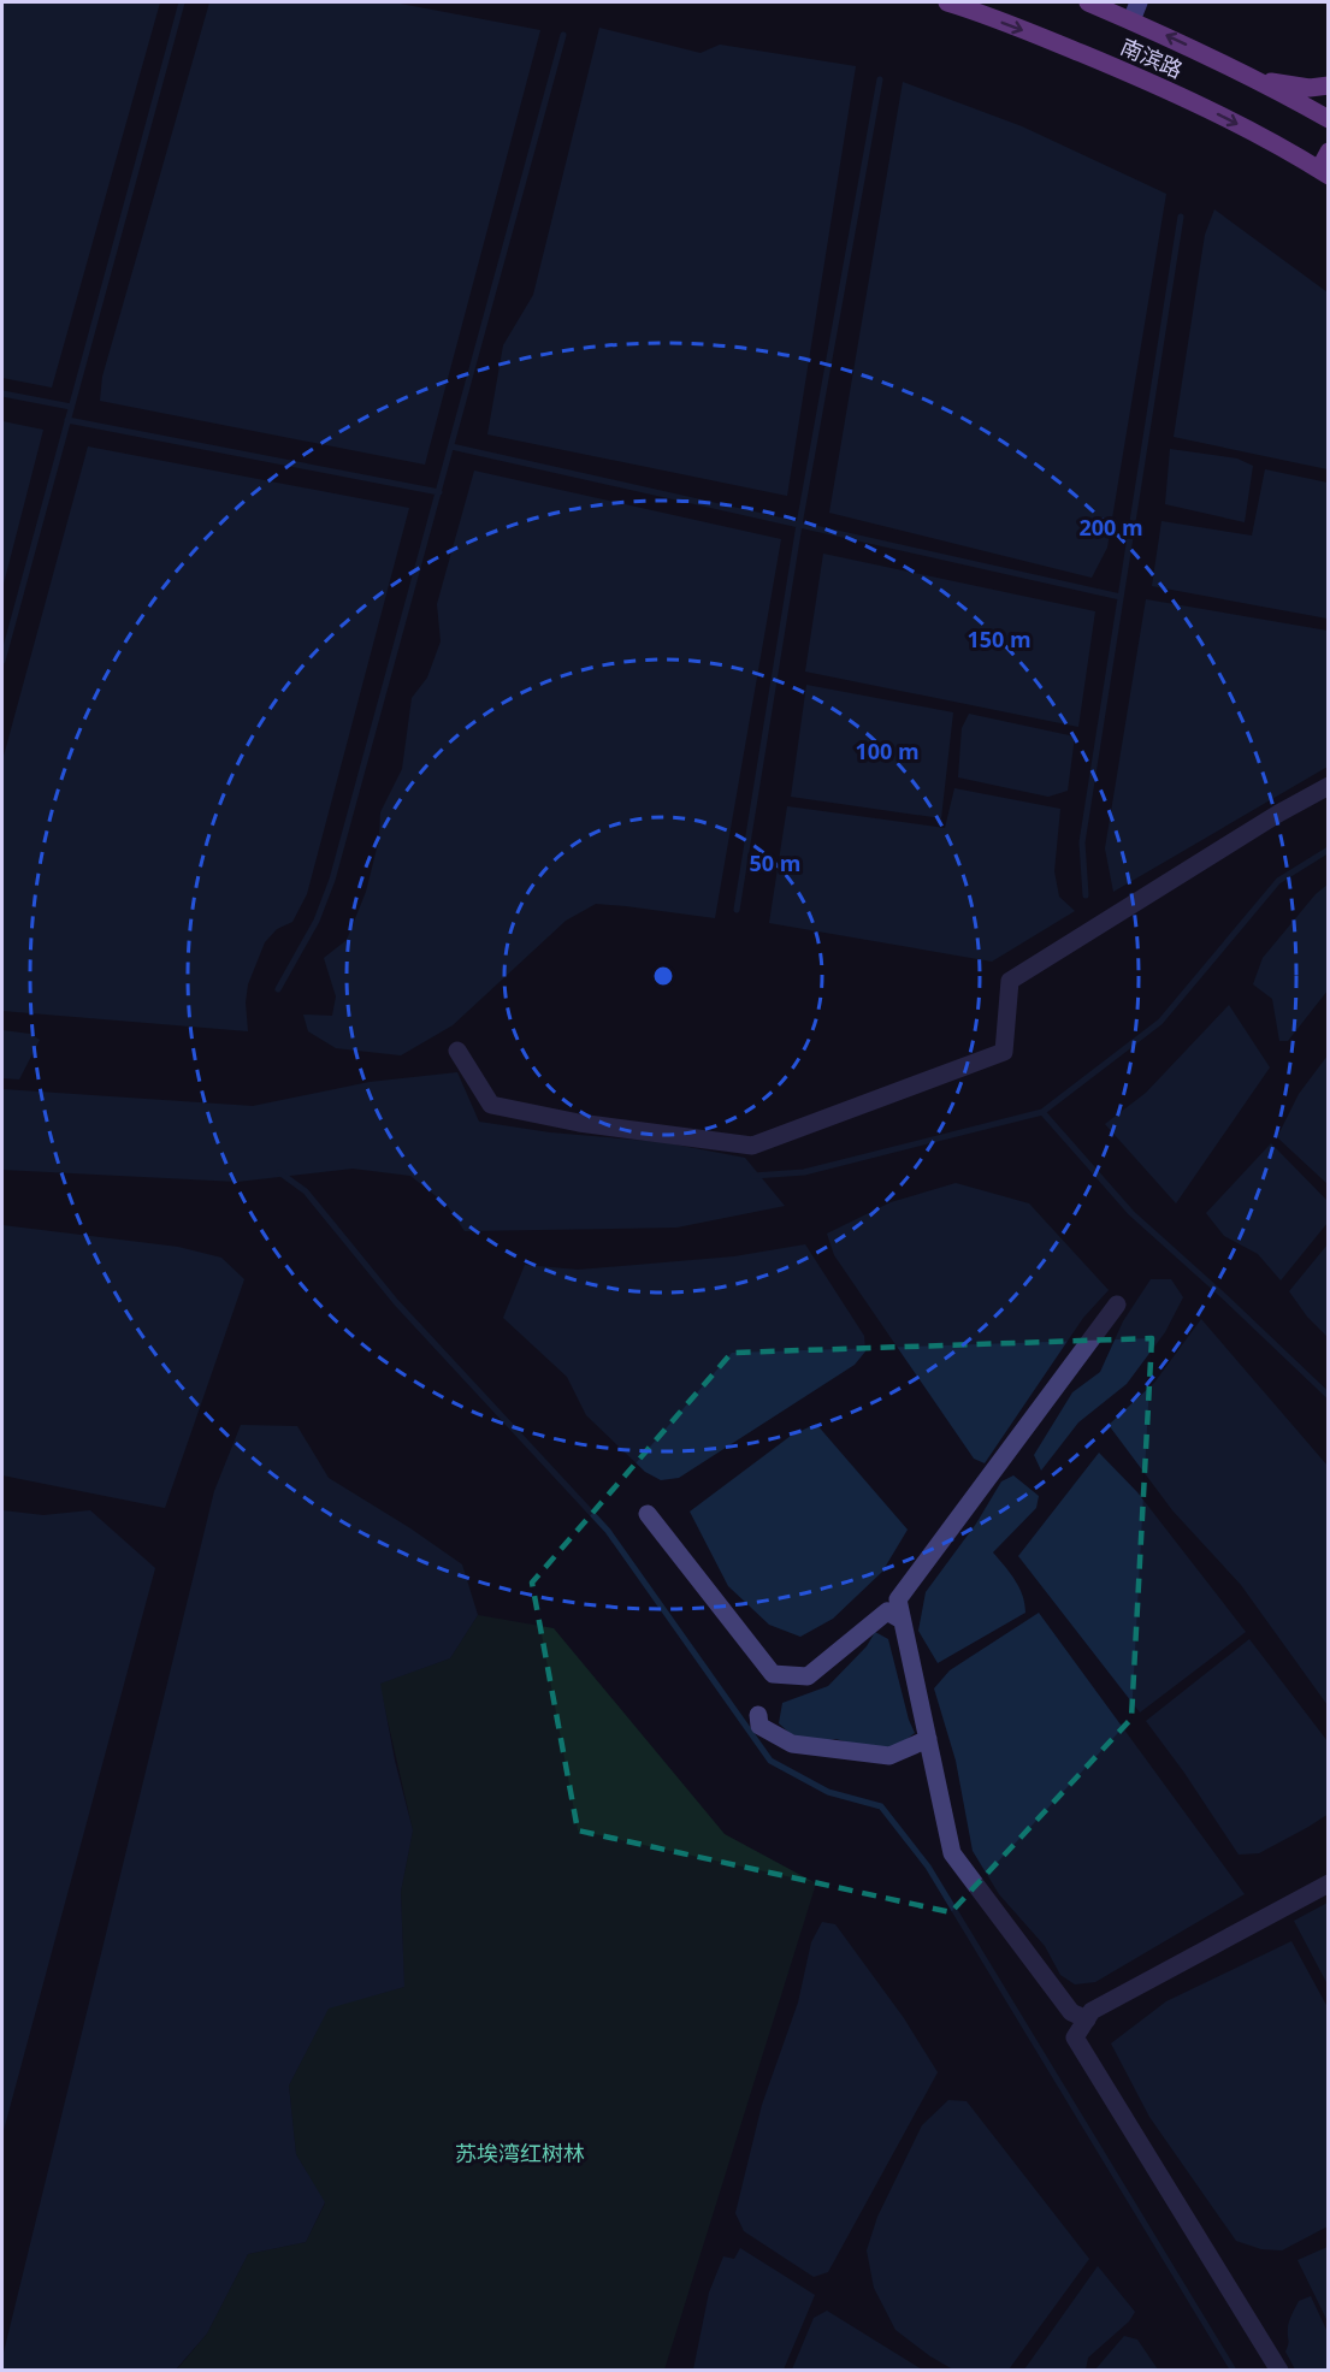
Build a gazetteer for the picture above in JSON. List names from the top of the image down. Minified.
{"streets":{"main road":["南滨路"]},"parks":["苏埃湾红树林"],"rings":["200 m","150 m","100 m","50 m"]}
